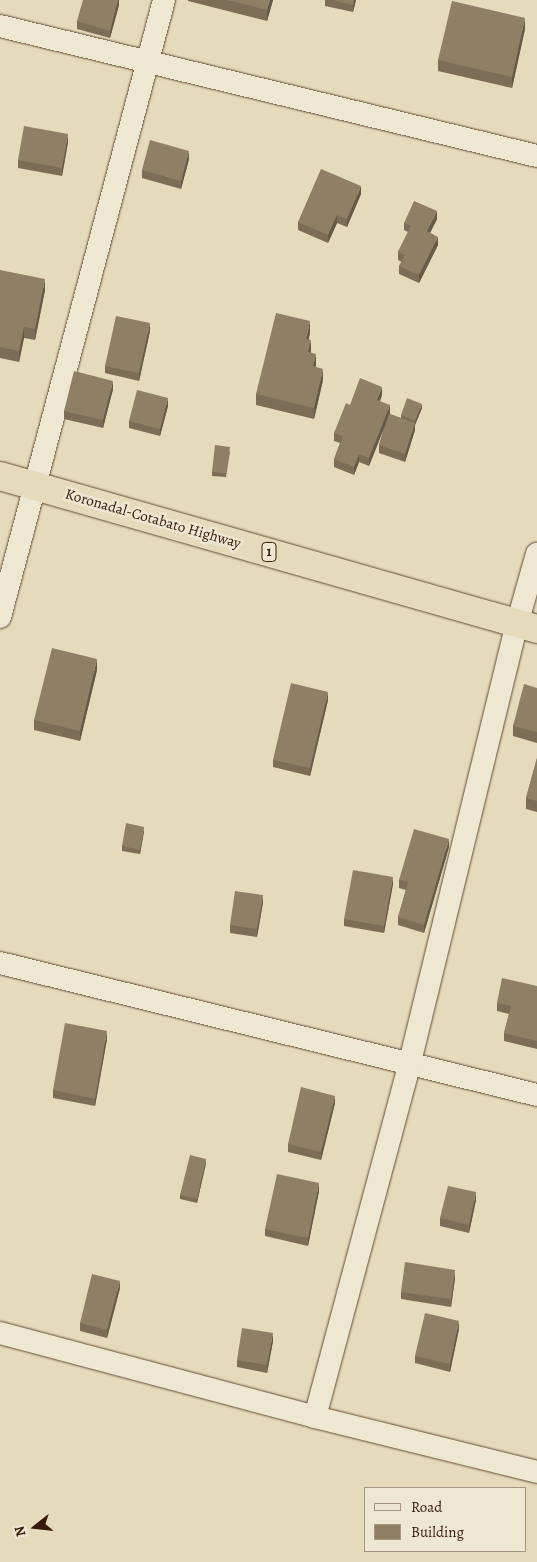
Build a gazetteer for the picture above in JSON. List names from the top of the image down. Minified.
{"streets":{"highway":["Koronadal-Cotabato Highway","1"]},"legend":["Road","Building"],"north":"left"}
